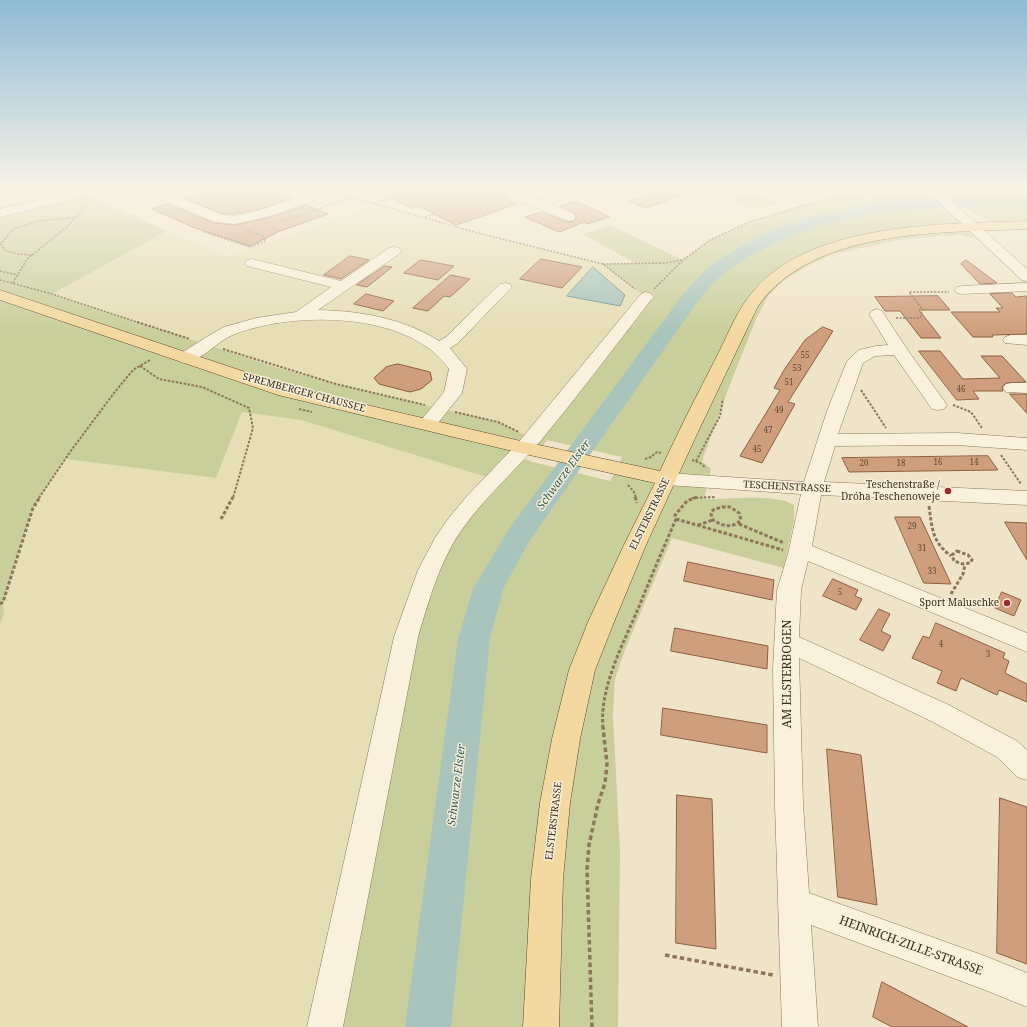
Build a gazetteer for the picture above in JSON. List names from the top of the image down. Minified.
{"streets":{"main road":["SPREMBERGER CHAUSSEE","ELSTERSTRASSE"],"street":["TESCHENSTRASSE","AM ELSTERBOGEN","HEINRICH-ZILLE-STRASSE"]},"crossings":[["SPREMBERGER CHAUSSEE","TESCHENSTRASSE"],["SPREMBERGER CHAUSSEE","ELSTERSTRASSE"],["TESCHENSTRASSE","ELSTERSTRASSE"],["TESCHENSTRASSE","AM ELSTERBOGEN"],["AM ELSTERBOGEN","HEINRICH-ZILLE-STRASSE"]],"water":["Schwarze Elster"],"places":["Teschenstraße / Dróha Teschenoweje","Sport Maluschke"],"house_numbers":["55","53","51","46","49","47","45","16","14","20","18","29","31","33","5","4","3"]}
